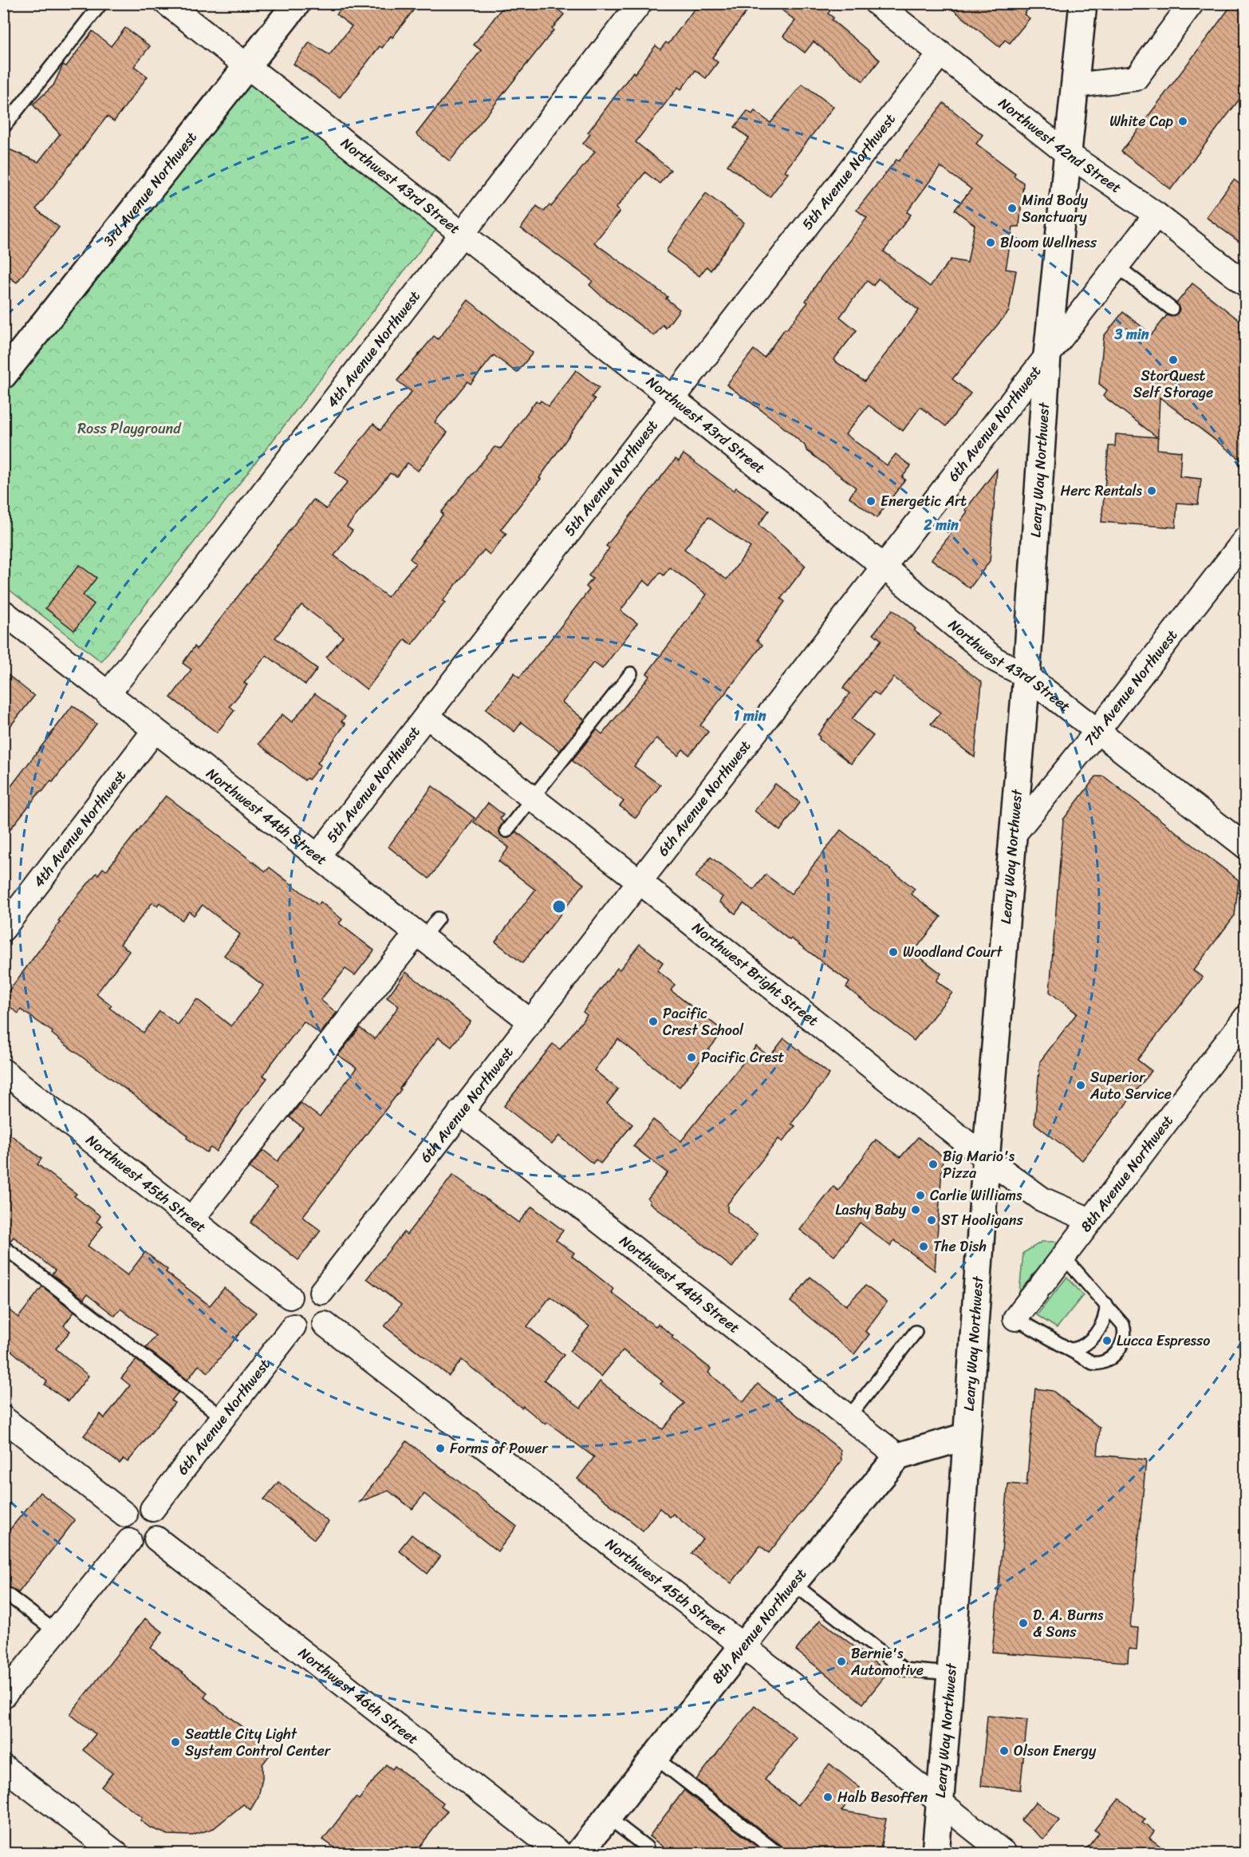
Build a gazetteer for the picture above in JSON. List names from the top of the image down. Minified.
{"streets":{"main road":["3rd Avenue Northwest","Leary Way Northwest","8th Avenue Northwest"],"street":["Northwest 42nd Street","5th Avenue Northwest","Northwest 43rd Street","4th Avenue Northwest","6th Avenue Northwest","7th Avenue Northwest","Northwest 44th Street","Northwest Bright Street","Northwest 45th Street","Northwest 46th Street"]},"crossings":[["Northwest 42nd Street","5th Avenue Northwest"],["Northwest 42nd Street","6th Avenue Northwest"],["Northwest 42nd Street","Leary Way Northwest"],["5th Avenue Northwest","Northwest 43rd Street"],["5th Avenue Northwest","Northwest 44th Street"],["5th Avenue Northwest","Northwest Bright Street"],["Northwest 43rd Street","3rd Avenue Northwest"],["Northwest 43rd Street","4th Avenue Northwest"],["Northwest 43rd Street","6th Avenue Northwest"],["Northwest 43rd Street","Leary Way Northwest"],["Northwest 43rd Street","7th Avenue Northwest"],["4th Avenue Northwest","Northwest 44th Street"],["6th Avenue Northwest","Leary Way Northwest"],["6th Avenue Northwest","Northwest 44th Street"],["6th Avenue Northwest","Northwest Bright Street"],["6th Avenue Northwest","Northwest 45th Street"],["6th Avenue Northwest","Northwest 46th Street"],["Leary Way Northwest","7th Avenue Northwest"],["Leary Way Northwest","Northwest Bright Street"],["Leary Way Northwest","Northwest 45th Street"],["Northwest 44th Street","8th Avenue Northwest"],["Northwest Bright Street","8th Avenue Northwest"],["8th Avenue Northwest","Northwest 45th Street"]],"parks":["Ross Playground"],"places":["White Cap","Mind Body Sanctuary","Bloom Wellness","StorQuest Self Storage","Herc Rentals","Energetic Art","Woodland Court","Pacific Crest School","Pacific Crest","Superior Auto Service","Big Mario's Pizza","Carlie Williams","Lashy Baby","ST Hooligans","The Dish","Lucca Espresso","Forms of Power","D. A. Burns & Sons","Bernie's Automotive","Seattle City Light System Control Center","Olson Energy","Halb Besoffen"],"rings":["3 min","2 min","1 min"]}
